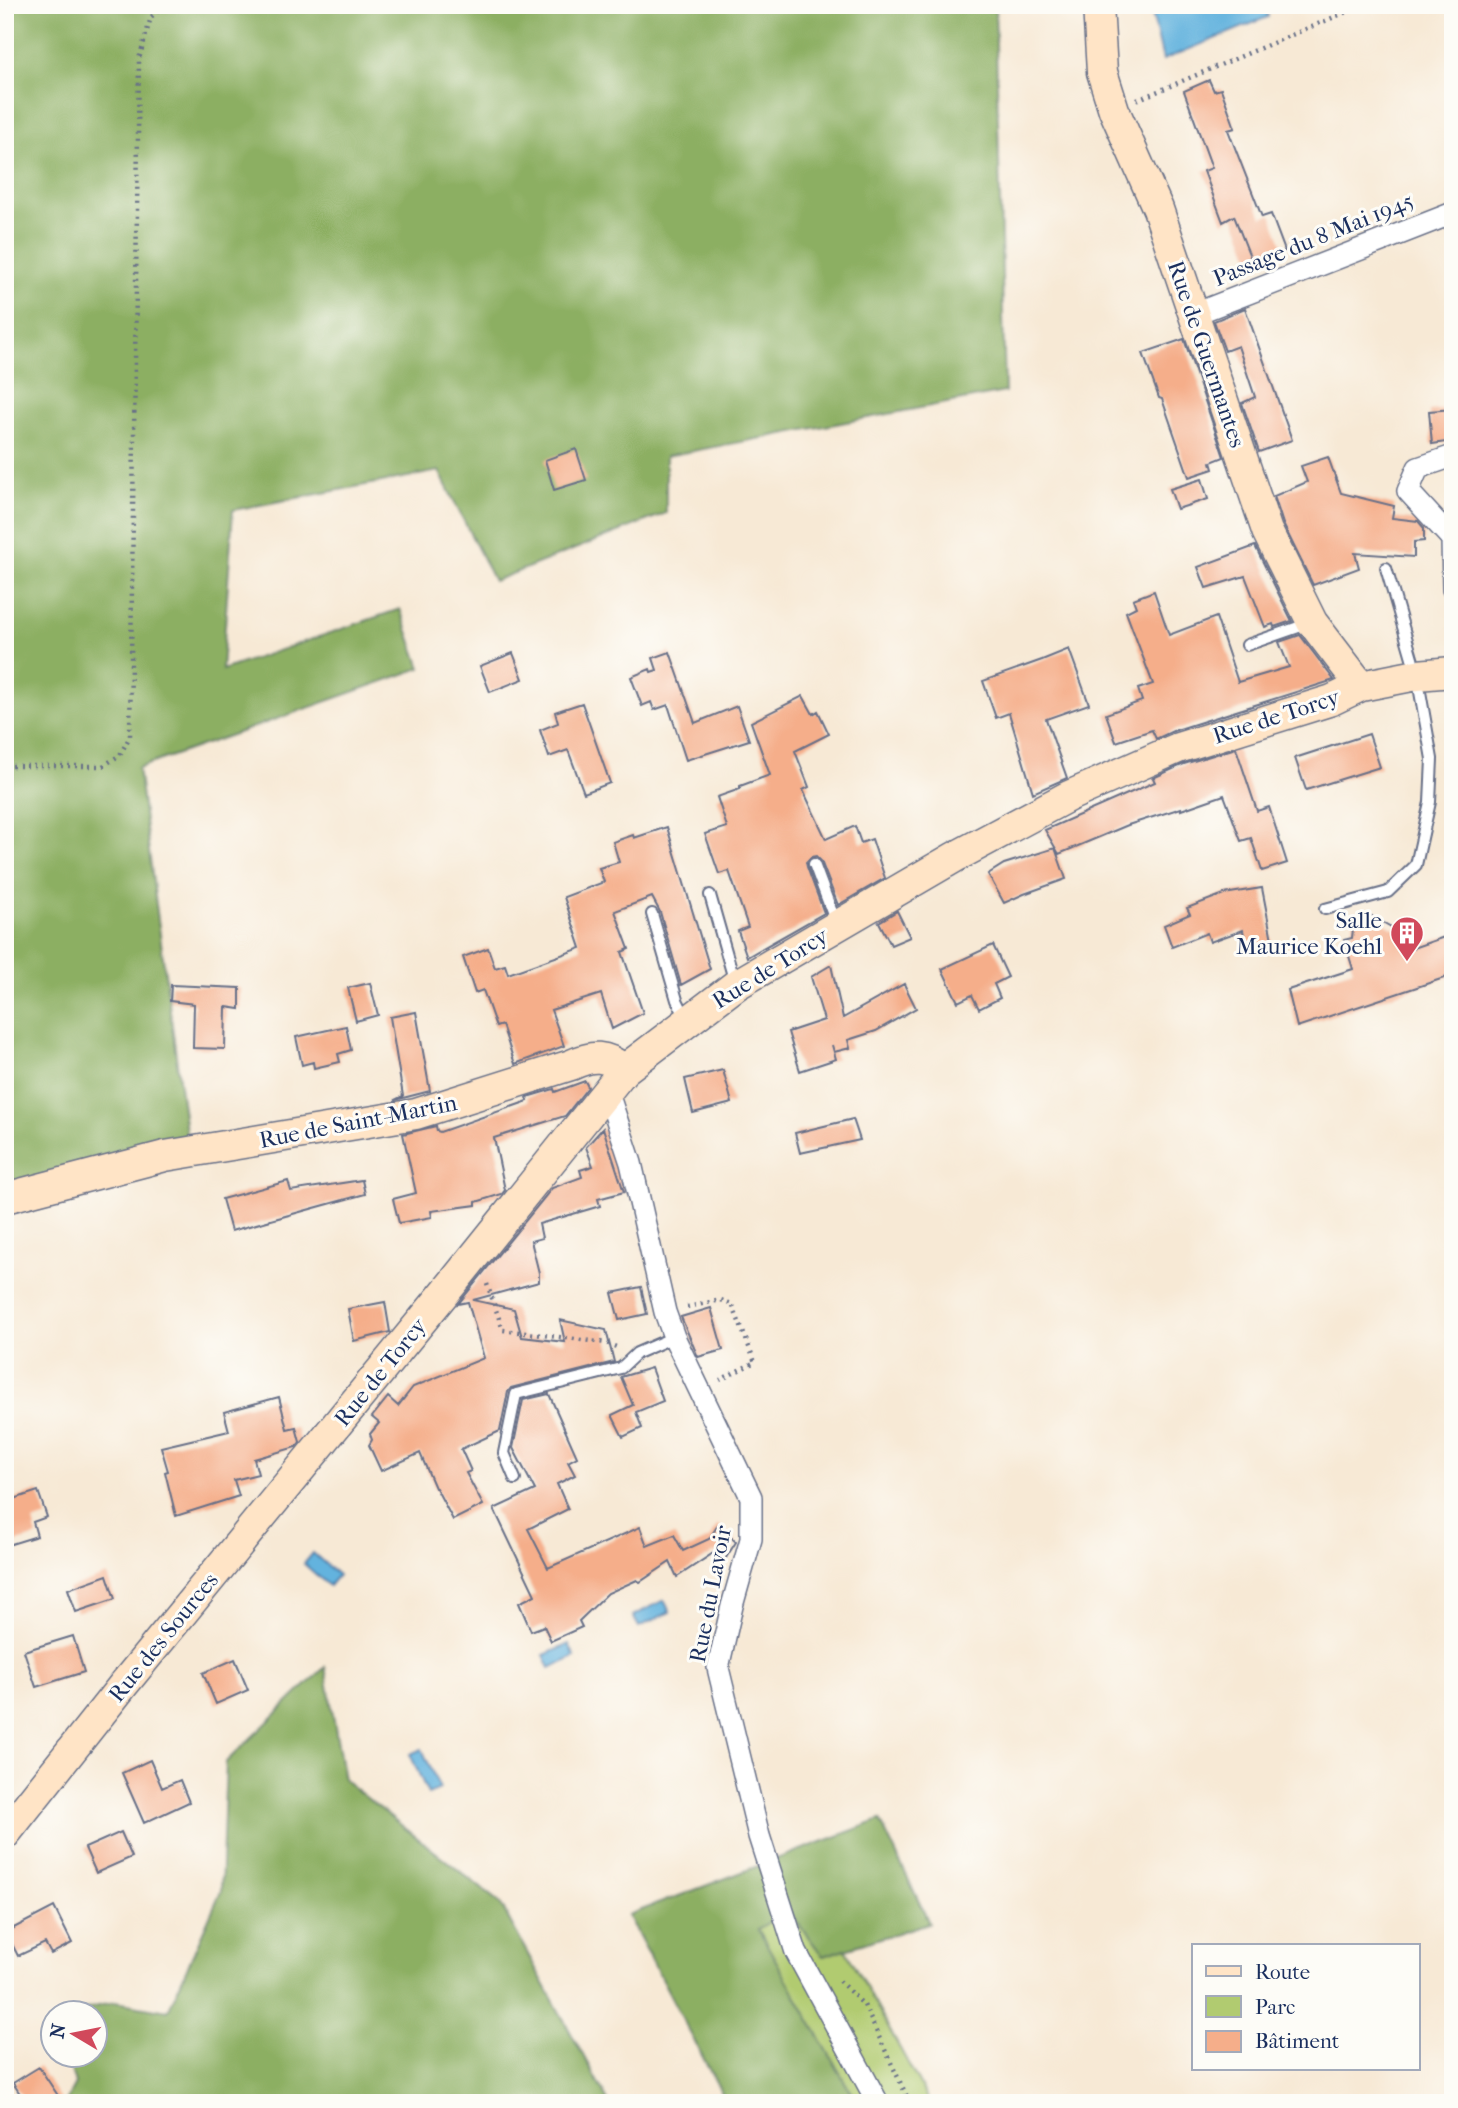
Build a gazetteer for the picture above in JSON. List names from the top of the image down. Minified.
{"streets":{"street":["Passage du 8 Mai 1945","Rue de Guermantes","Rue de Torcy","Rue de Saint-Martin","Rue du Lavoir","Rue des Sources"]},"crossings":[["Passage du 8 Mai 1945","Rue de Guermantes"],["Rue de Guermantes","Rue de Torcy"],["Rue de Torcy","Rue de Saint-Martin"],["Rue de Torcy","Rue du Lavoir"],["Rue de Torcy","Rue des Sources"],["Rue de Saint-Martin","Rue du Lavoir"]],"places":{"building":["Salle Maurice Koehl"]},"legend":["Route","Parc","Bâtiment"],"north":"left"}
